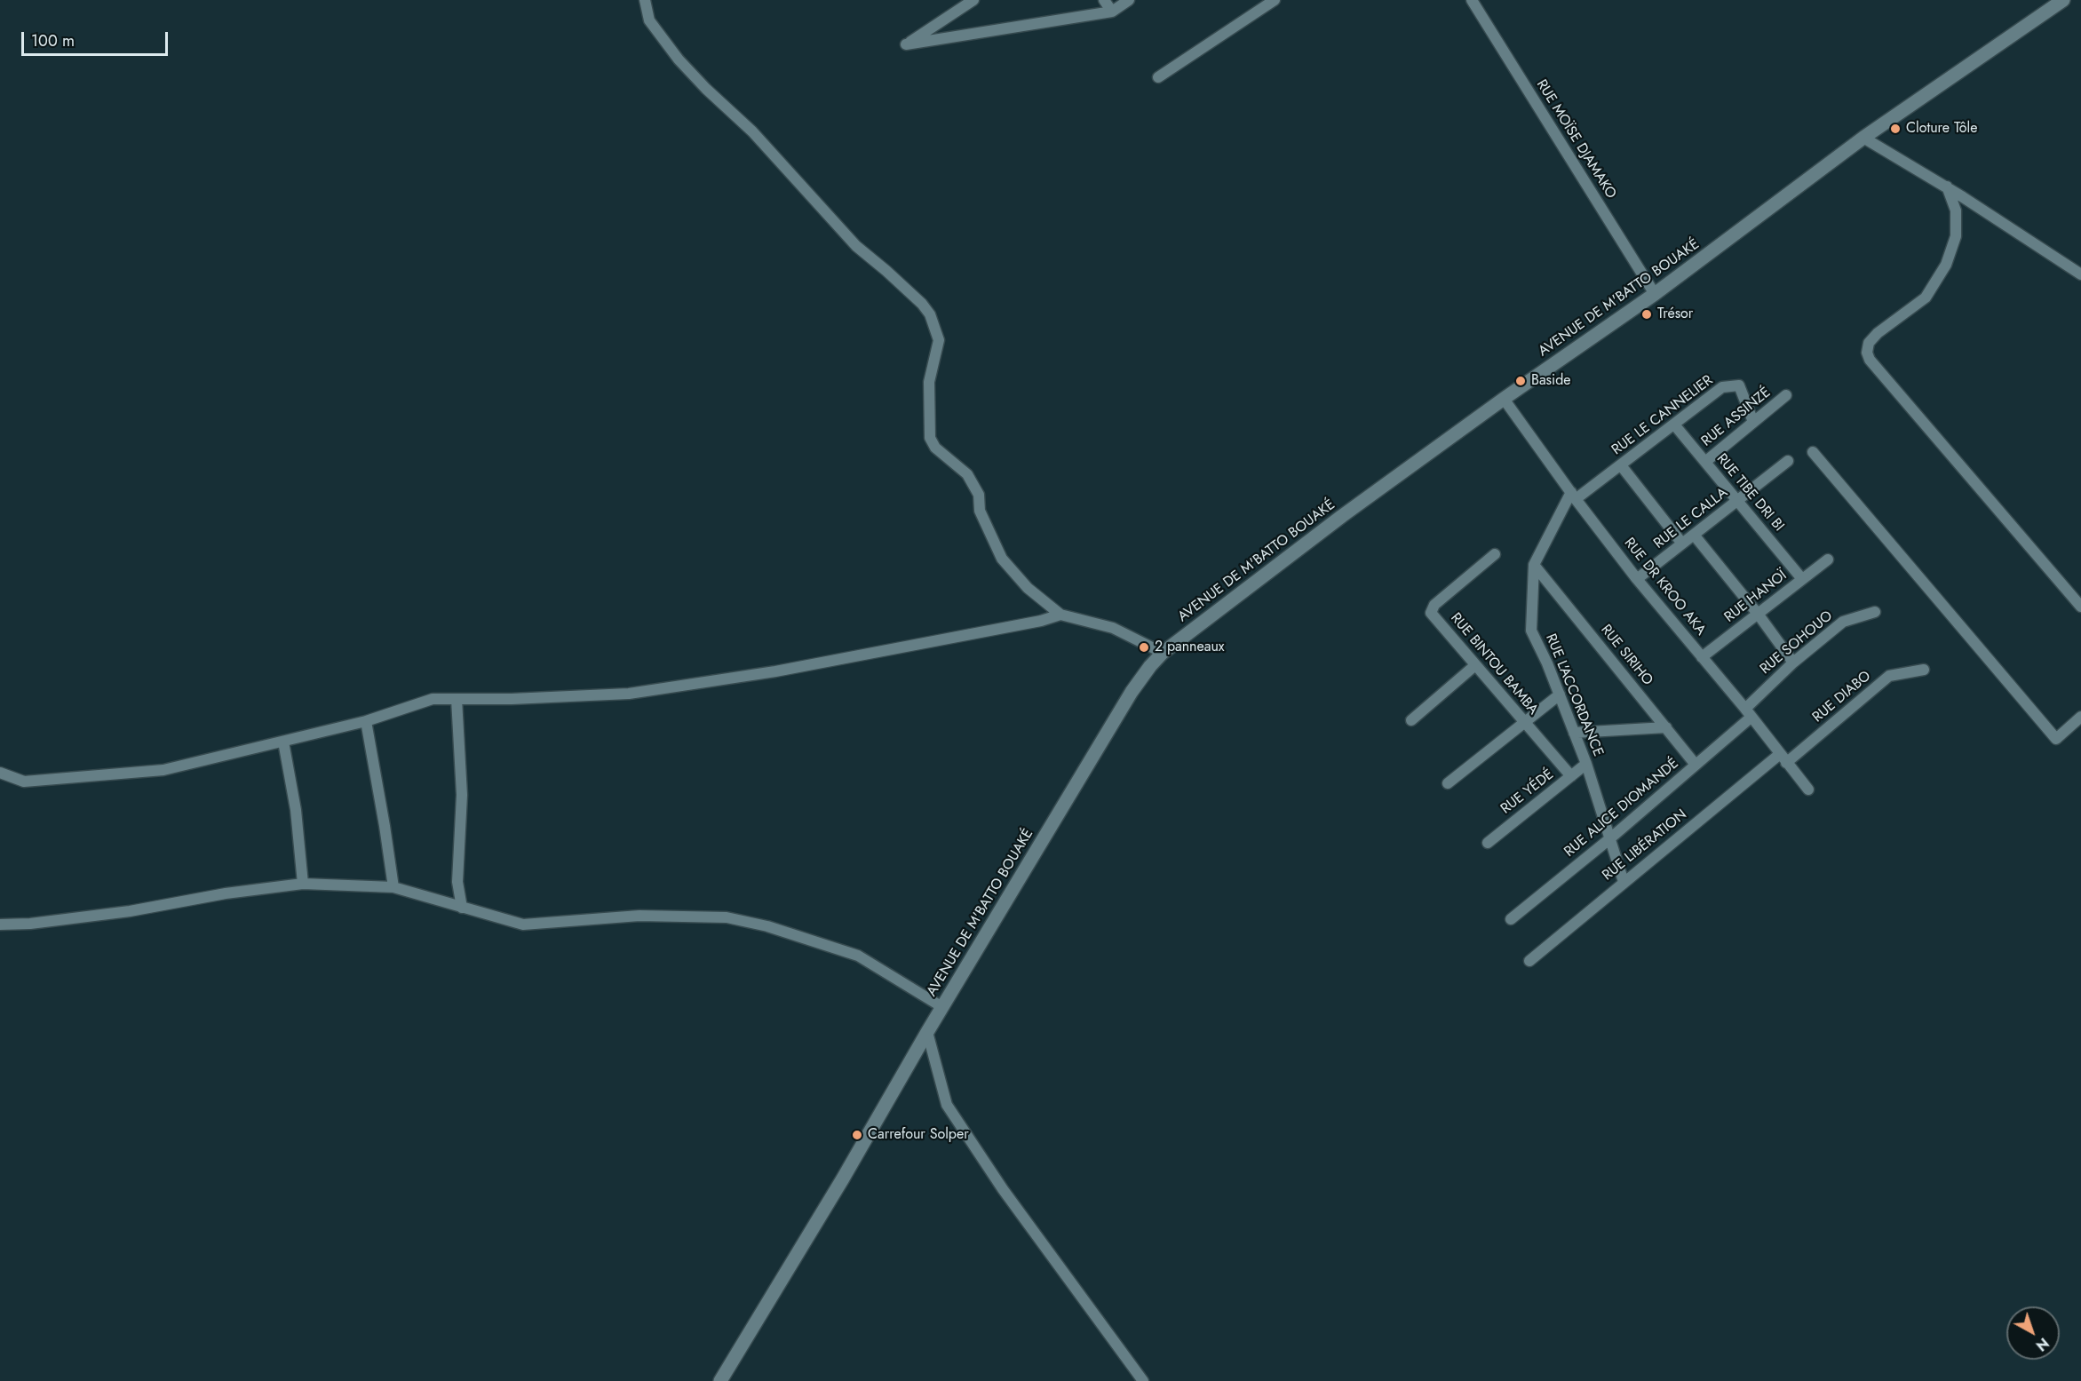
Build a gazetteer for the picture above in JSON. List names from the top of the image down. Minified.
{"streets":{"street":["RUE MOÏSE DJAMAKO","AVENUE DE M'BATTO BOUAKÉ","RUE LE CANNELIER","RUE ASSINZÉ","RUE TIBE DRI BI","RUE LE CALLA","RUE DR KROO AKA","RUE HANOÏ","RUE SOHOUO","RUE SIRIHO","RUE BINTOU BAMBA","RUE L'ACCORDANCE","RUE DIABO","RUE YÉDÉ","RUE ALICE DIOMANDÉ","RUE LIBÉRATION"]},"crossings":[["RUE MOÏSE DJAMAKO","AVENUE DE M'BATTO BOUAKÉ"],["AVENUE DE M'BATTO BOUAKÉ","RUE DR KROO AKA"],["RUE LE CANNELIER","RUE ASSINZÉ"],["RUE LE CANNELIER","RUE TIBE DRI BI"],["RUE LE CANNELIER","RUE DR KROO AKA"],["RUE LE CANNELIER","RUE L'ACCORDANCE"],["RUE ASSINZÉ","RUE TIBE DRI BI"],["RUE TIBE DRI BI","RUE LE CALLA"],["RUE TIBE DRI BI","RUE HANOÏ"],["RUE LE CALLA","RUE DR KROO AKA"],["RUE DR KROO AKA","RUE HANOÏ"],["RUE DR KROO AKA","RUE SOHOUO"],["RUE DR KROO AKA","RUE L'ACCORDANCE"],["RUE DR KROO AKA","RUE DIABO"],["RUE DR KROO AKA","RUE ALICE DIOMANDÉ"],["RUE DR KROO AKA","RUE LIBÉRATION"],["RUE SOHOUO","RUE ALICE DIOMANDÉ"],["RUE SIRIHO","RUE L'ACCORDANCE"],["RUE SIRIHO","RUE ALICE DIOMANDÉ"],["RUE BINTOU BAMBA","RUE YÉDÉ"],["RUE L'ACCORDANCE","RUE YÉDÉ"],["RUE L'ACCORDANCE","RUE ALICE DIOMANDÉ"],["RUE L'ACCORDANCE","RUE LIBÉRATION"],["RUE DIABO","RUE LIBÉRATION"]],"places":["Cloture Tôle","Trésor","Baside","2 panneaux","Carrefour Solper"],"scale_bar":"100 m","north":"bottom right"}
